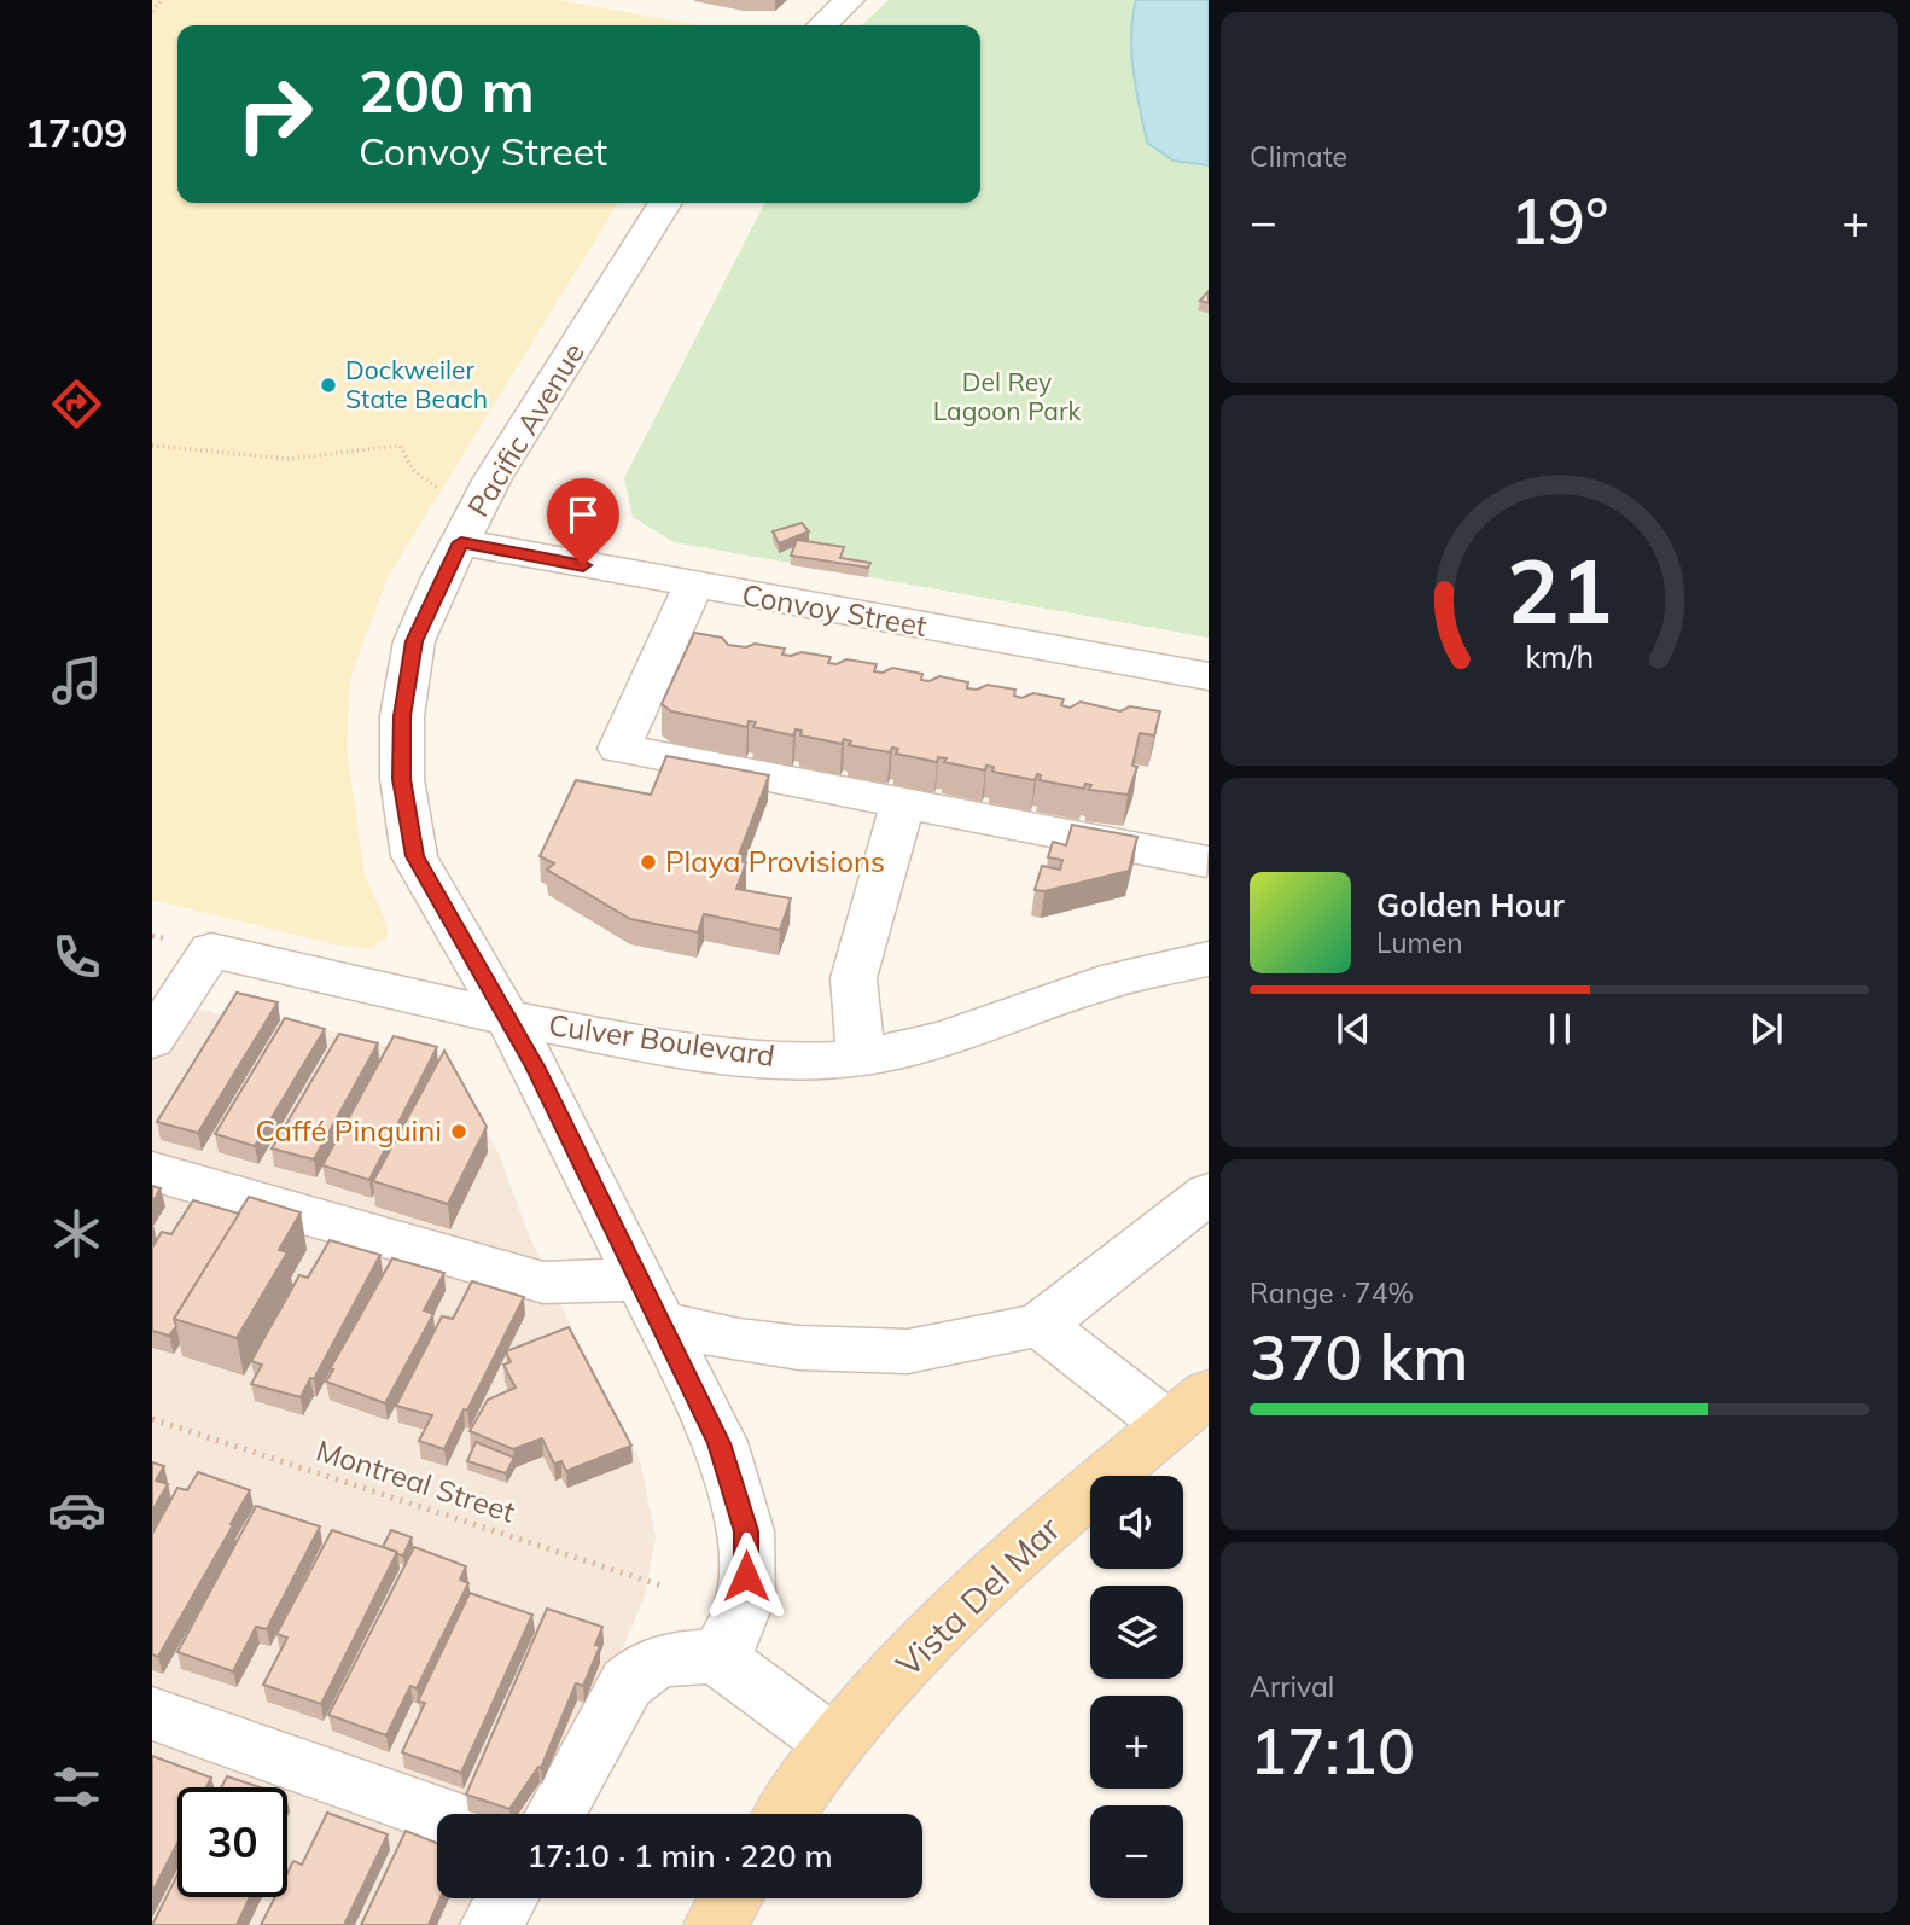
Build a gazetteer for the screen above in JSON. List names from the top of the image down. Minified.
{"streets":{"main road":["Vista Del Mar"],"street":["Pacific Avenue","Convoy Street","Culver Boulevard"],"path":["Montreal Street"]},"crossings":[["Pacific Avenue","Convoy Street"],["Pacific Avenue","Culver Boulevard"]],"parks":["Del Rey Lagoon Park"],"places":["Dockweiler State Beach","Playa Provisions","Caffé Pinguini"],"page":{"tabs":"17:09","tile":["Climate",["Range · 74%","370 km"],["Arrival","17:10"]],"turn":["200 m","Convoy Street"],"heat":["−","19°","+"],"song":["Golden Hour","Lumen"],"map_buttons":["+","−"],"limit":"30","trip":"17:10 · 1 min · 220 m","gauge":["21","km/h"]}}
